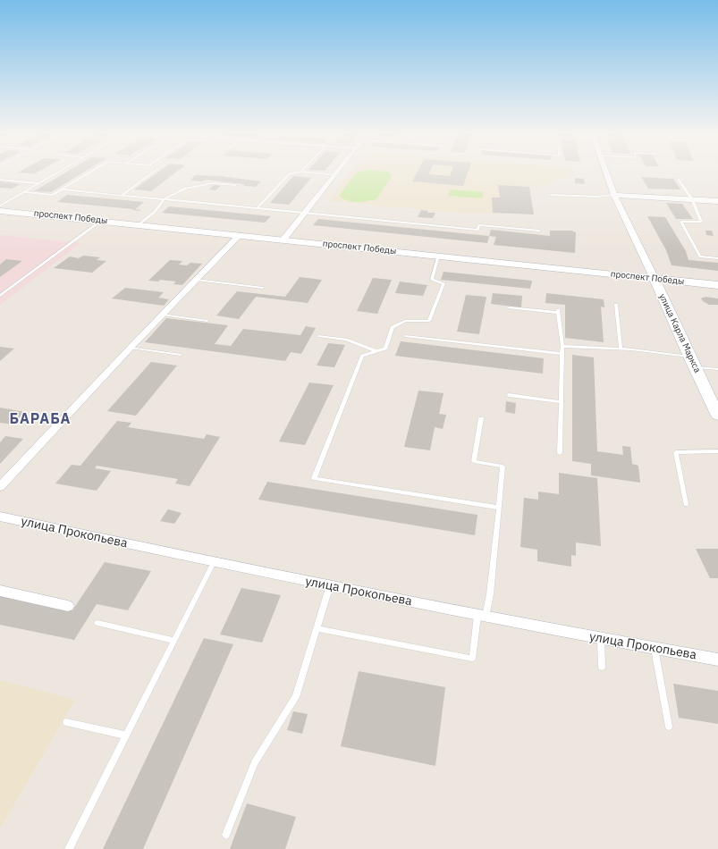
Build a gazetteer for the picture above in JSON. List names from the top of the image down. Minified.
{"streets":{"main road":["проспект Победы","улица Карла Маркса"],"street":["улица Прокопьева"]},"crossings":[["проспект Победы","улица Карла Маркса"]],"districts":["БАРАБА"]}
